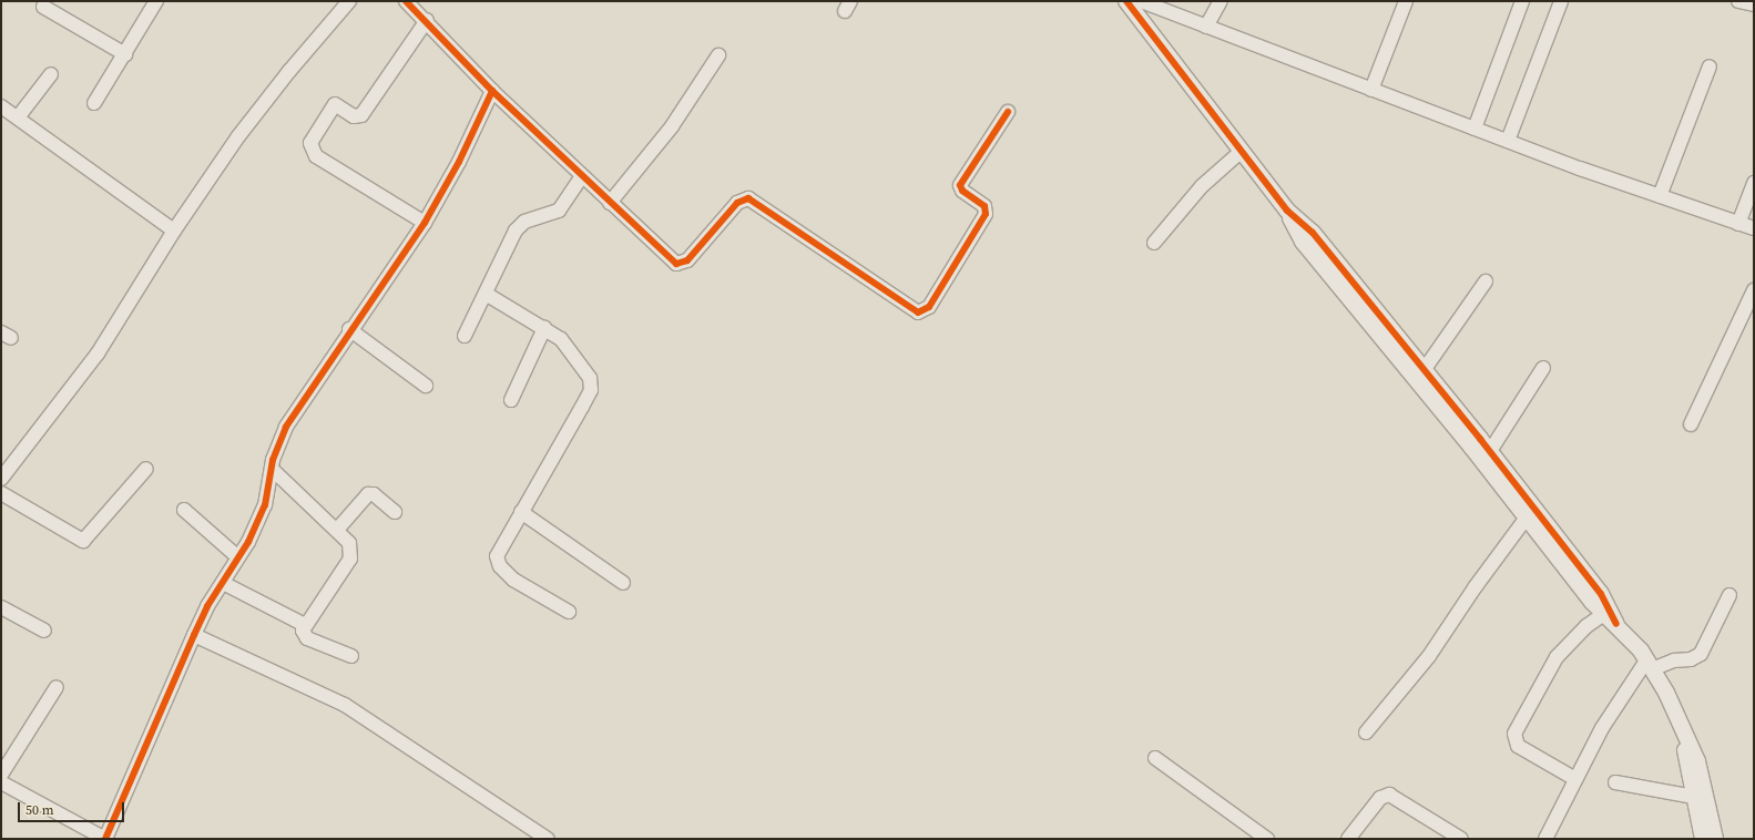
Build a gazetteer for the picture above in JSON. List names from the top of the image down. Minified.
{"scale_bar":"50 m"}
